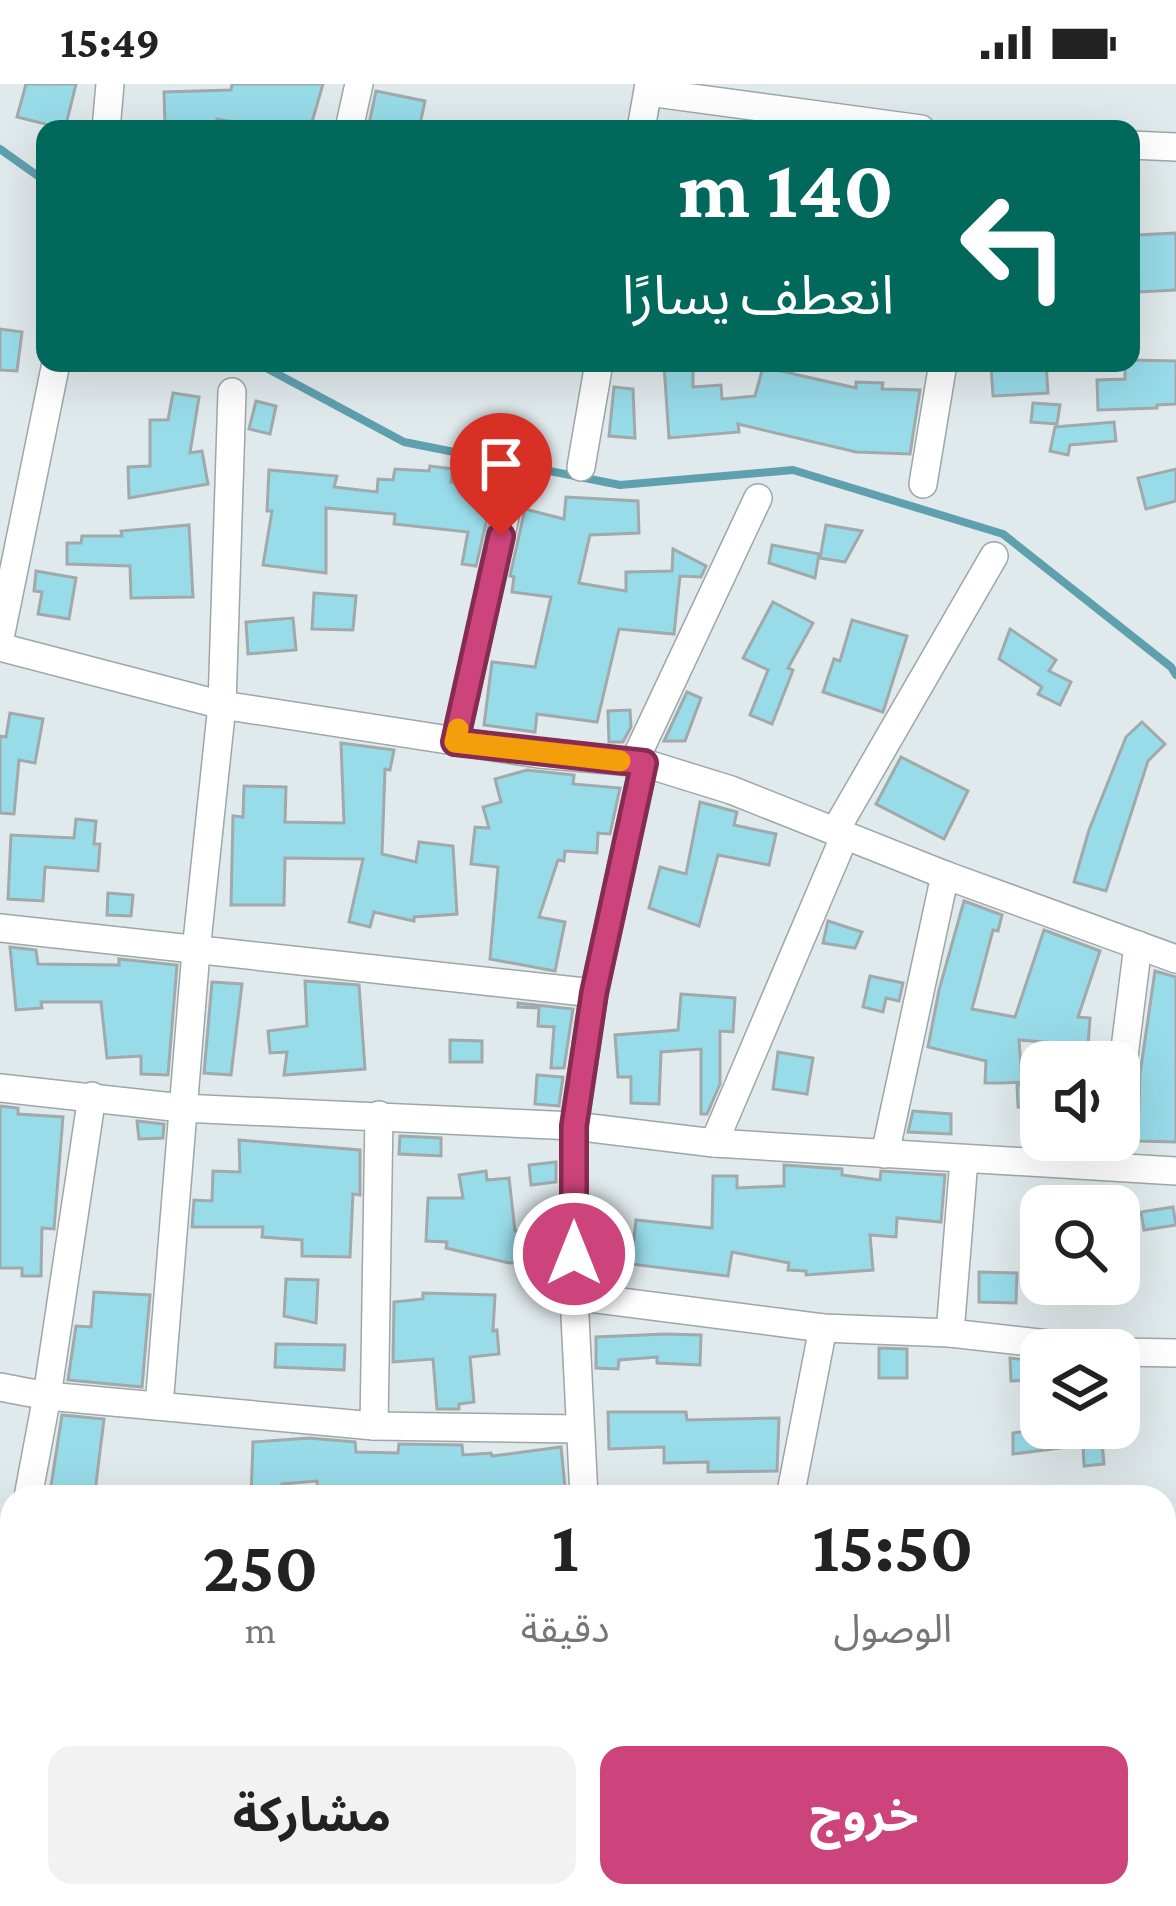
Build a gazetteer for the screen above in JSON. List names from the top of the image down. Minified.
{"page":{"status":"15:49","turn":["140 m","انعطف يسارًا"],"eta":["15:50","الوصول","1","دقيقة","250","m"],"buttons":["خروج","مشاركة"]}}
